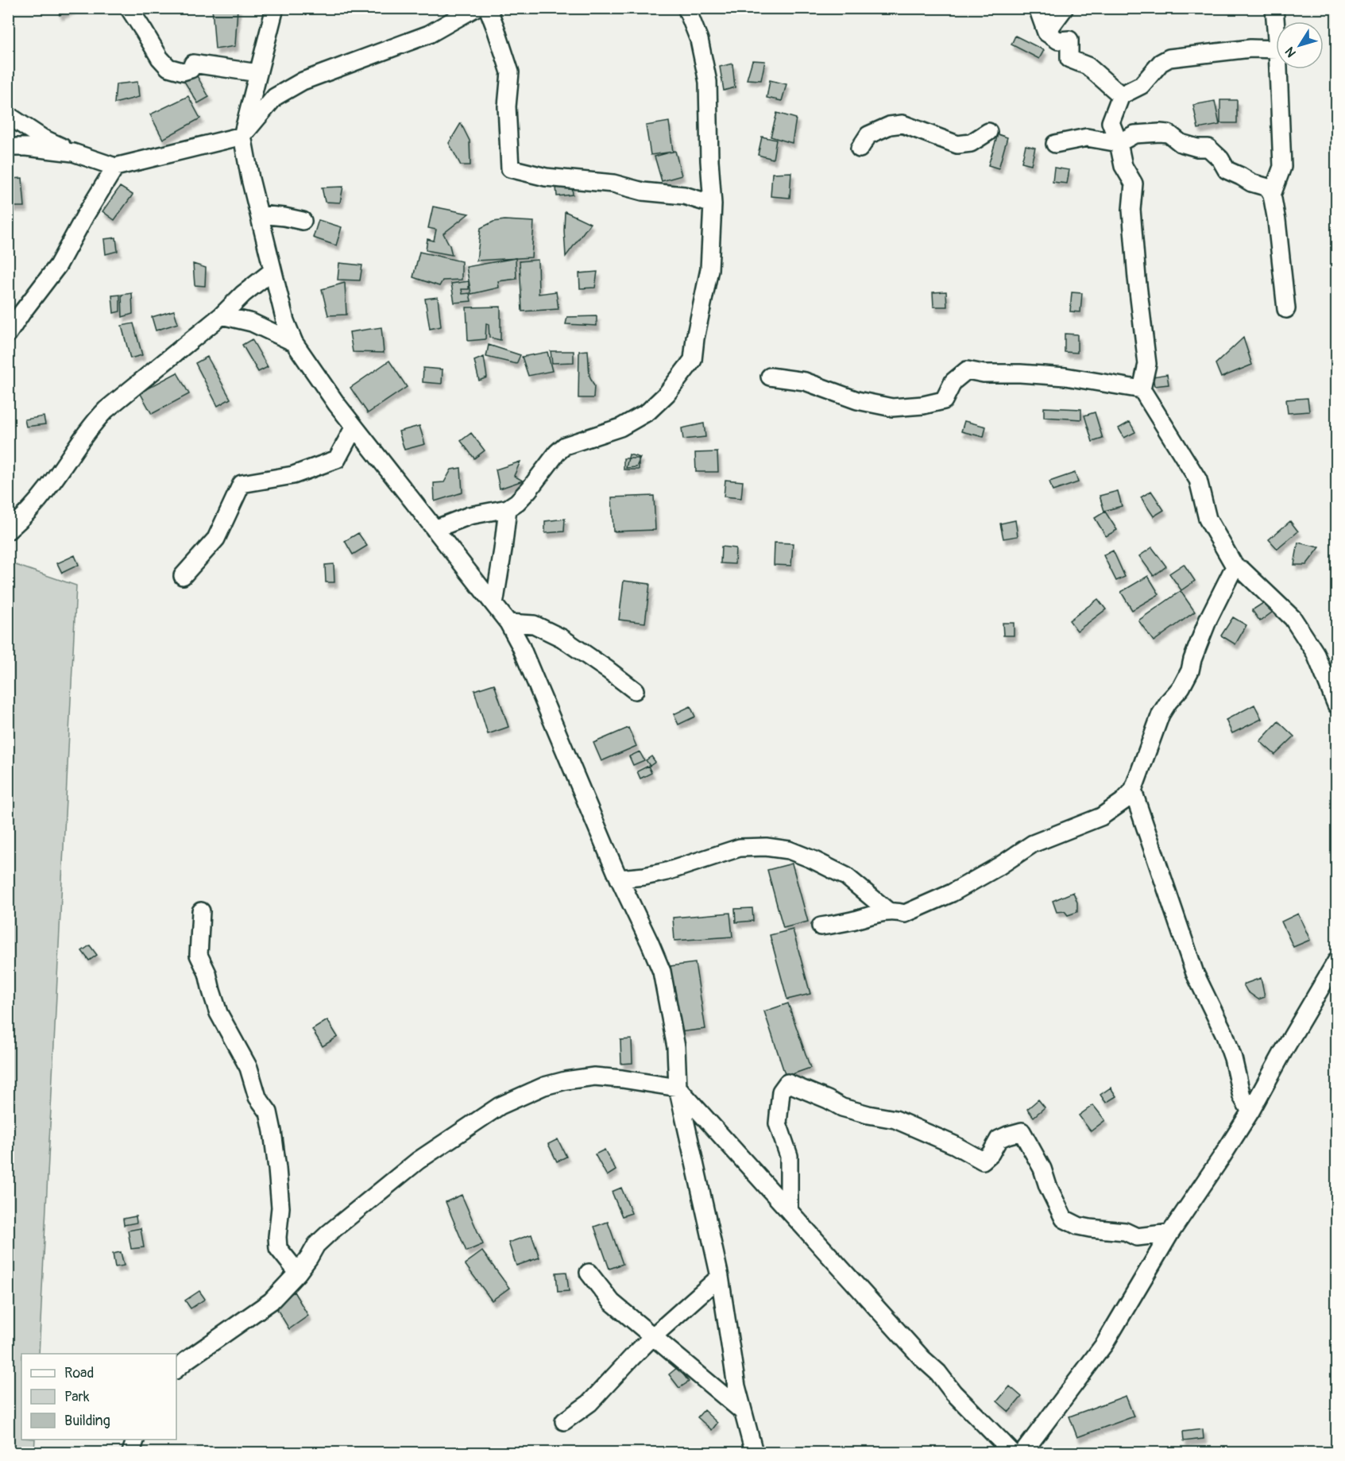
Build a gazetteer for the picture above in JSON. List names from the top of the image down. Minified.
{"legend":["Road","Park","Building"],"north":"bottom left"}
